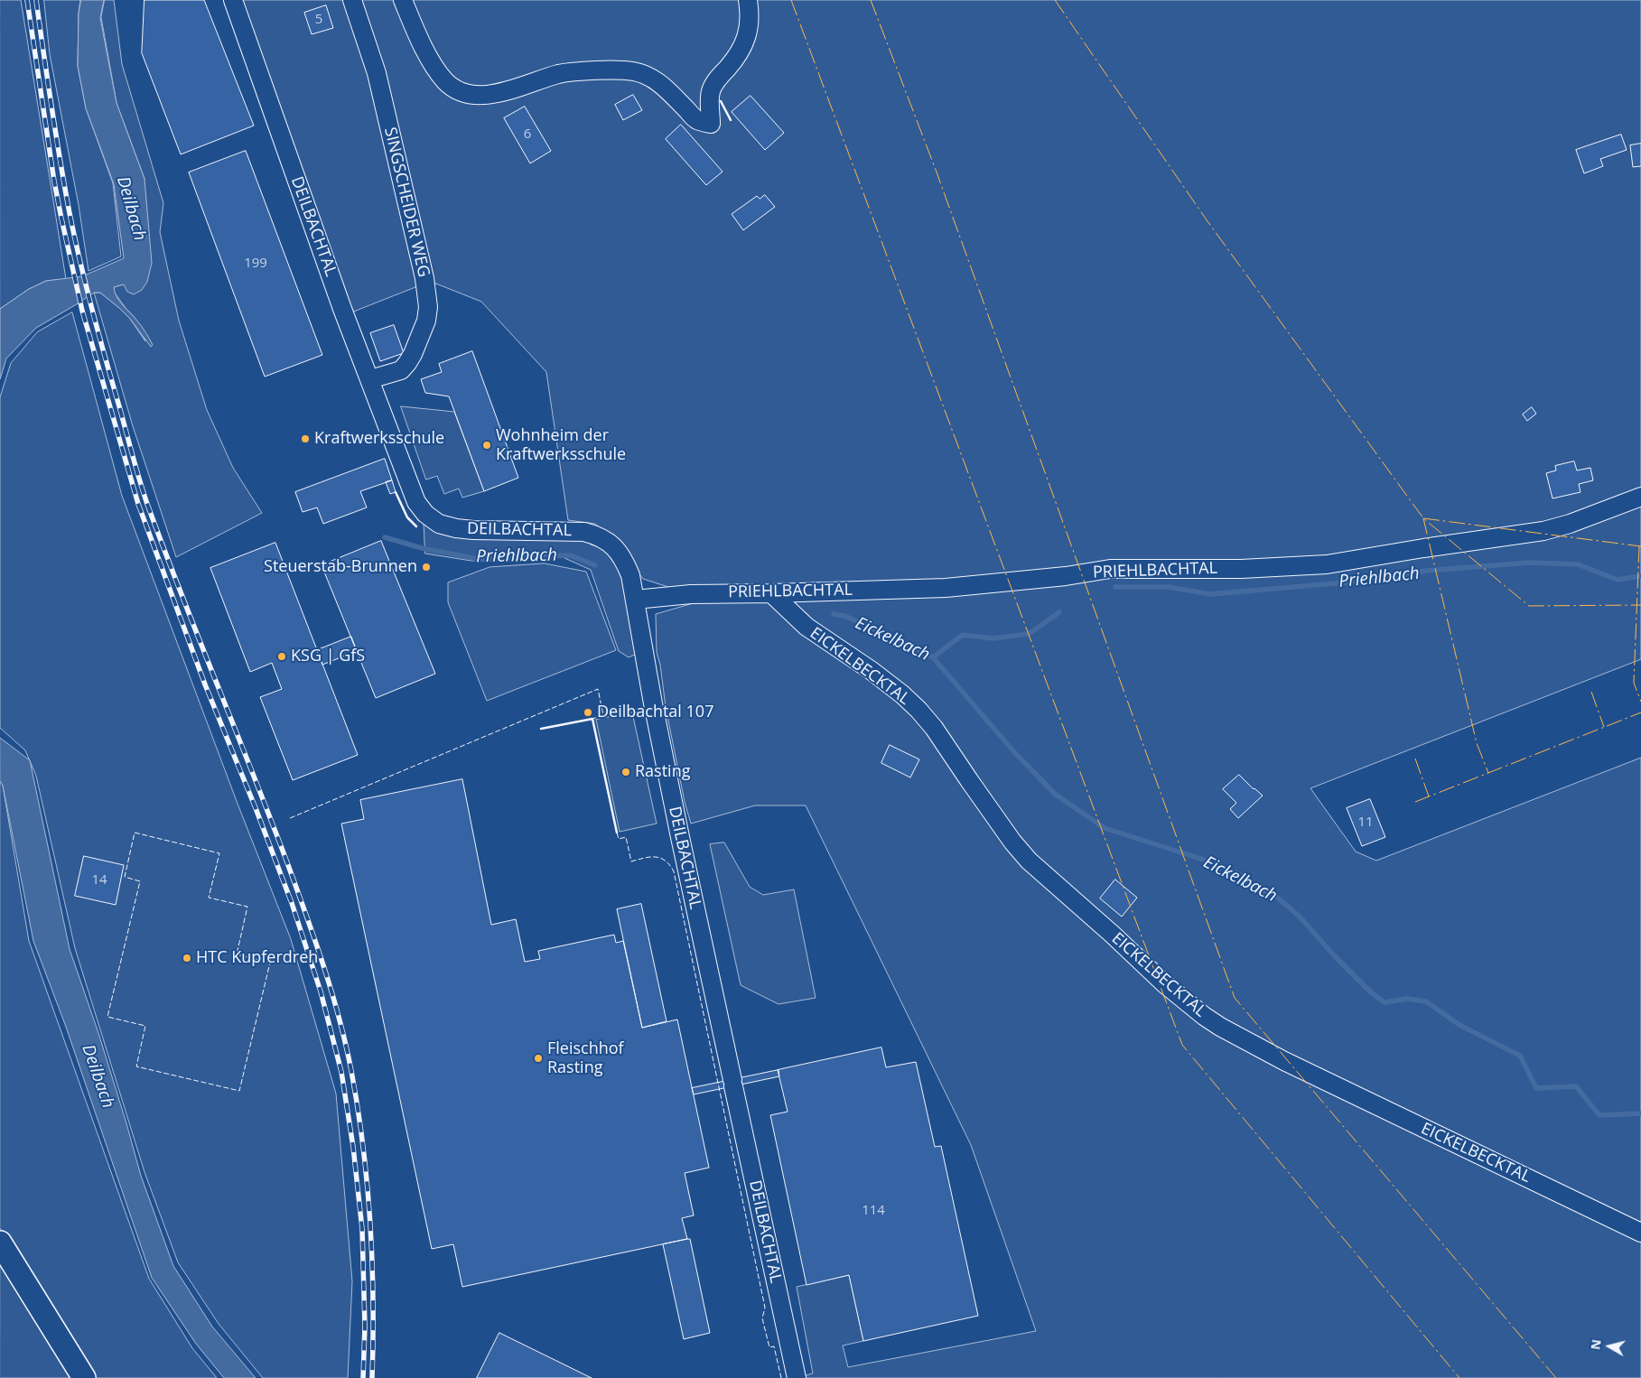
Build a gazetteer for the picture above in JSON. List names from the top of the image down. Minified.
{"streets":{"street":["SINGSCHEIDER WEG","DEILBACHTAL","PRIEHLBACHTAL","EICKELBECKTAL"]},"crossings":[["SINGSCHEIDER WEG","DEILBACHTAL"],["DEILBACHTAL","PRIEHLBACHTAL"],["PRIEHLBACHTAL","EICKELBECKTAL"]],"water":["Deilbach","Priehlbach","Eickelbach"],"places":["Kraftwerksschule","Wohnheim der Kraftwerksschule","Steuerstab-Brunnen","KSG | GfS","Deilbachtal 107","Rasting","HTC Kupferdreh","Fleischhof Rasting"],"house_numbers":["5","6","199","11","14","114"],"north":"left"}
